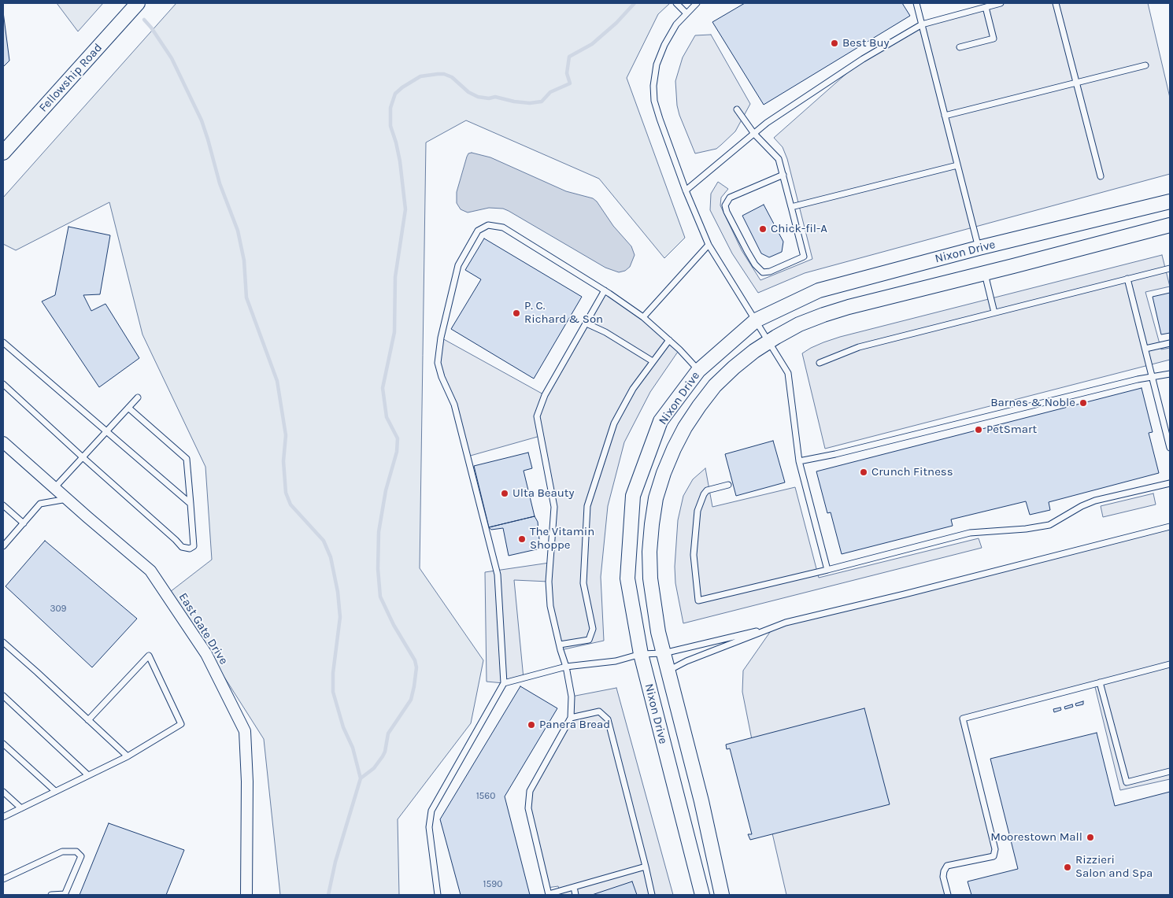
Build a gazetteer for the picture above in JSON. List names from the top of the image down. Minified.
{"streets":{"street":["Fellowship Road","Nixon Drive","East Gate Drive"]},"places":["Best Buy","Chick-fil-A","P. C. Richard & Son","Barnes & Noble","PetSmart","Crunch Fitness","Ulta Beauty","The Vitamin Shoppe","Panera Bread","Moorestown Mall","Rizzieri Salon and Spa"],"house_numbers":["309","1560","1590"]}
